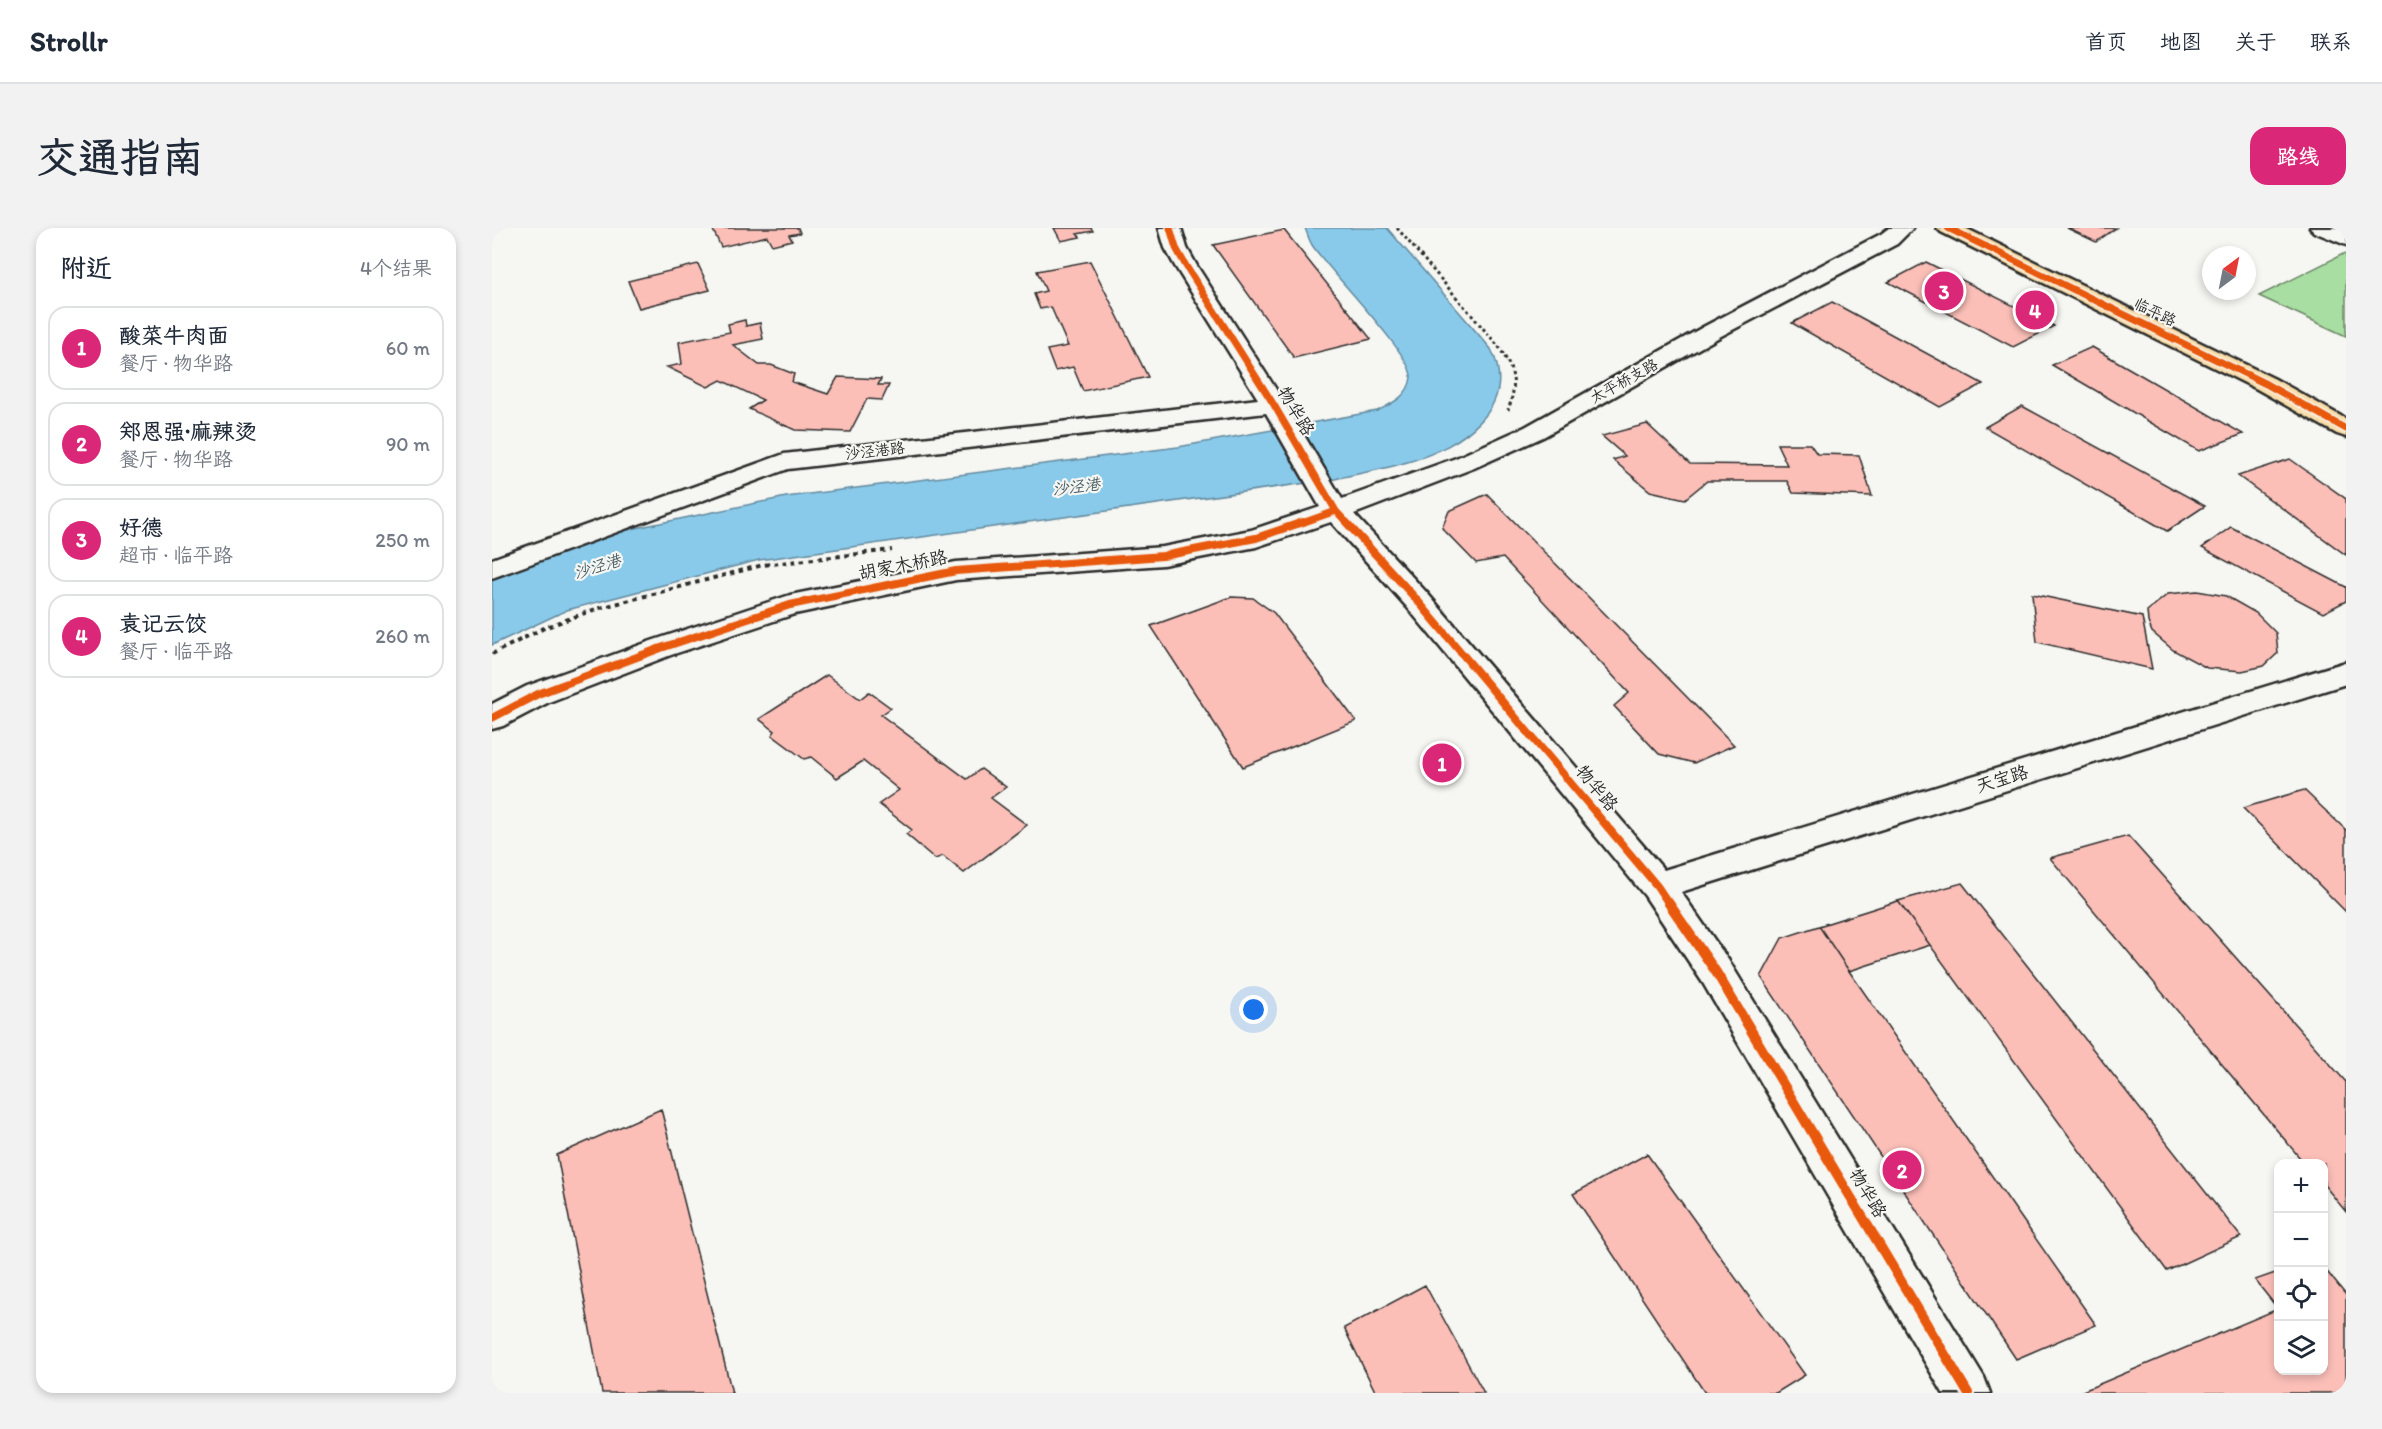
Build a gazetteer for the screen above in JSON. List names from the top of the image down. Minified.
{"streets":{"main road":["临平路"],"street":["太平桥支路","物华路","沙泾港路","胡家木桥路","天宝路"]},"crossings":[["太平桥支路","物华路"],["太平桥支路","胡家木桥路"],["物华路","沙泾港路"],["物华路","胡家木桥路"],["物华路","天宝路"]],"water":["沙泾港"],"north":"top right","page":{"header":"Strollr","nav":["首页","地图","关于","联系"],"buttons":"路线","title":"交通指南","heading":["附近","4个结果"],"pins":["3","4","1","2"],"list":[{"mark":"1","name":"酸菜牛肉面","note":"餐厅 · 物华路","value":"60 m"},{"mark":"2","name":"郑恩强·麻辣烫","note":"餐厅 · 物华路","value":"90 m"},{"mark":"3","name":"好德","note":"超市 · 临平路","value":"250 m"},{"mark":"4","name":"袁记云饺","note":"餐厅 · 临平路","value":"260 m"}],"map_buttons":["+","−"]}}
